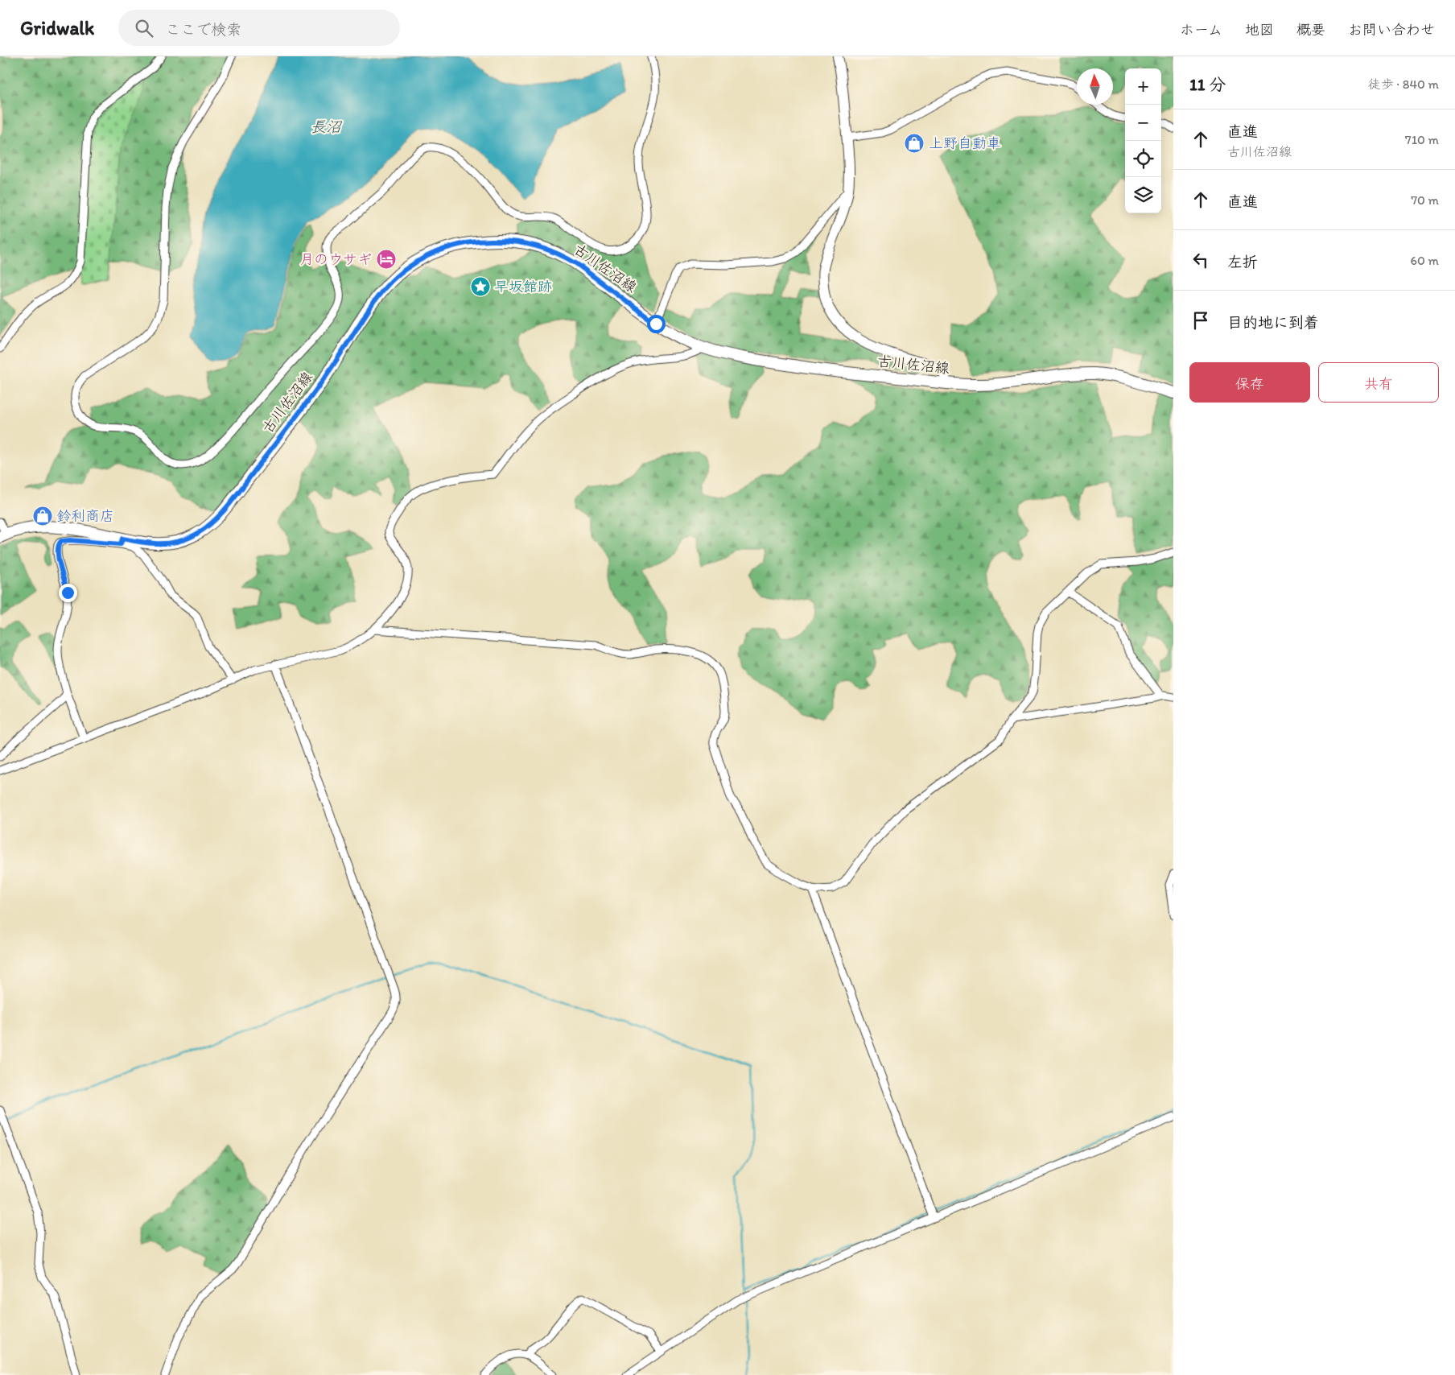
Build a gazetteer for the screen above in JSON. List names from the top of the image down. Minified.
{"streets":{"main road":["古川佐沼線"]},"water":["長沼"],"places":{"shop":["上野自動車","鈴利商店"],"hotel":["月のウサギ"],"place":["早坂館跡"]},"north":"top","page":{"header":"Gridwalk","search":"ここで検索","nav":["ホーム","地図","概要","お問い合わせ"],"heading":["11 分","徒歩 · 840 m"],"map_buttons":["+","−"],"list":[["直進","古川佐沼線","710 m"],["直進","70 m"],["左折","60 m"],"目的地に到着"],"buttons":["保存","共有"]}}
